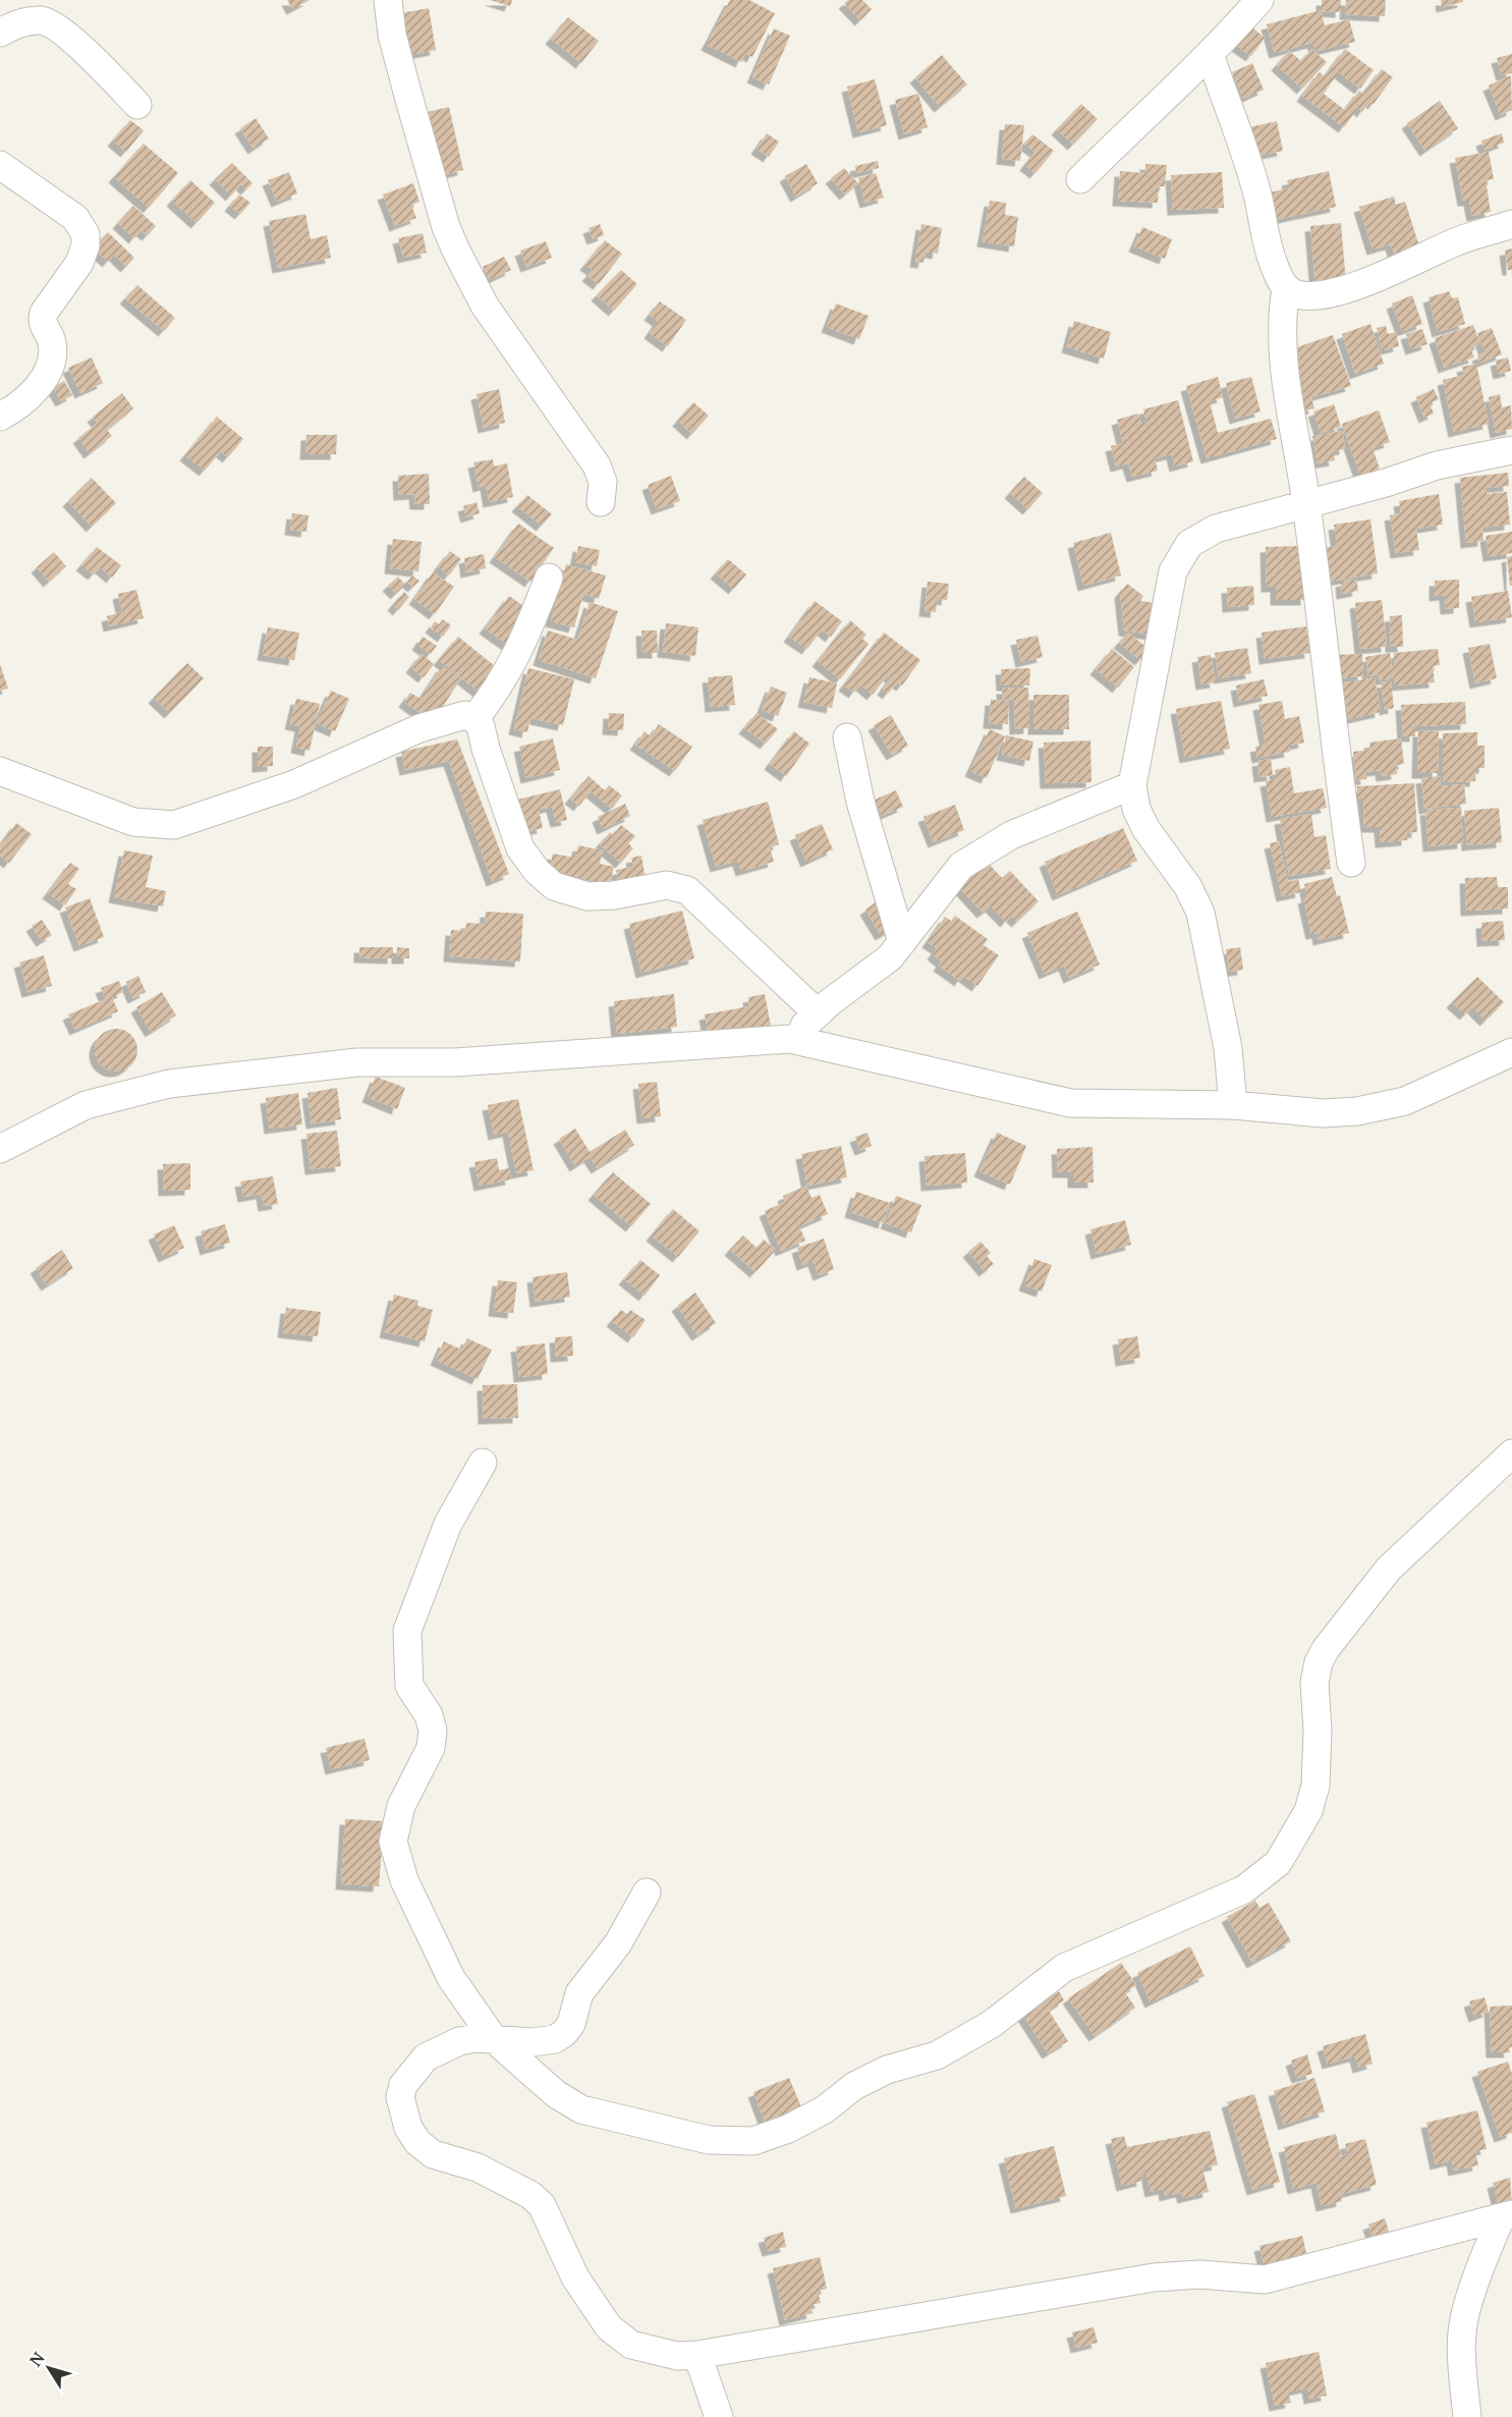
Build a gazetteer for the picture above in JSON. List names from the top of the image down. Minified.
{"north":"top left"}
